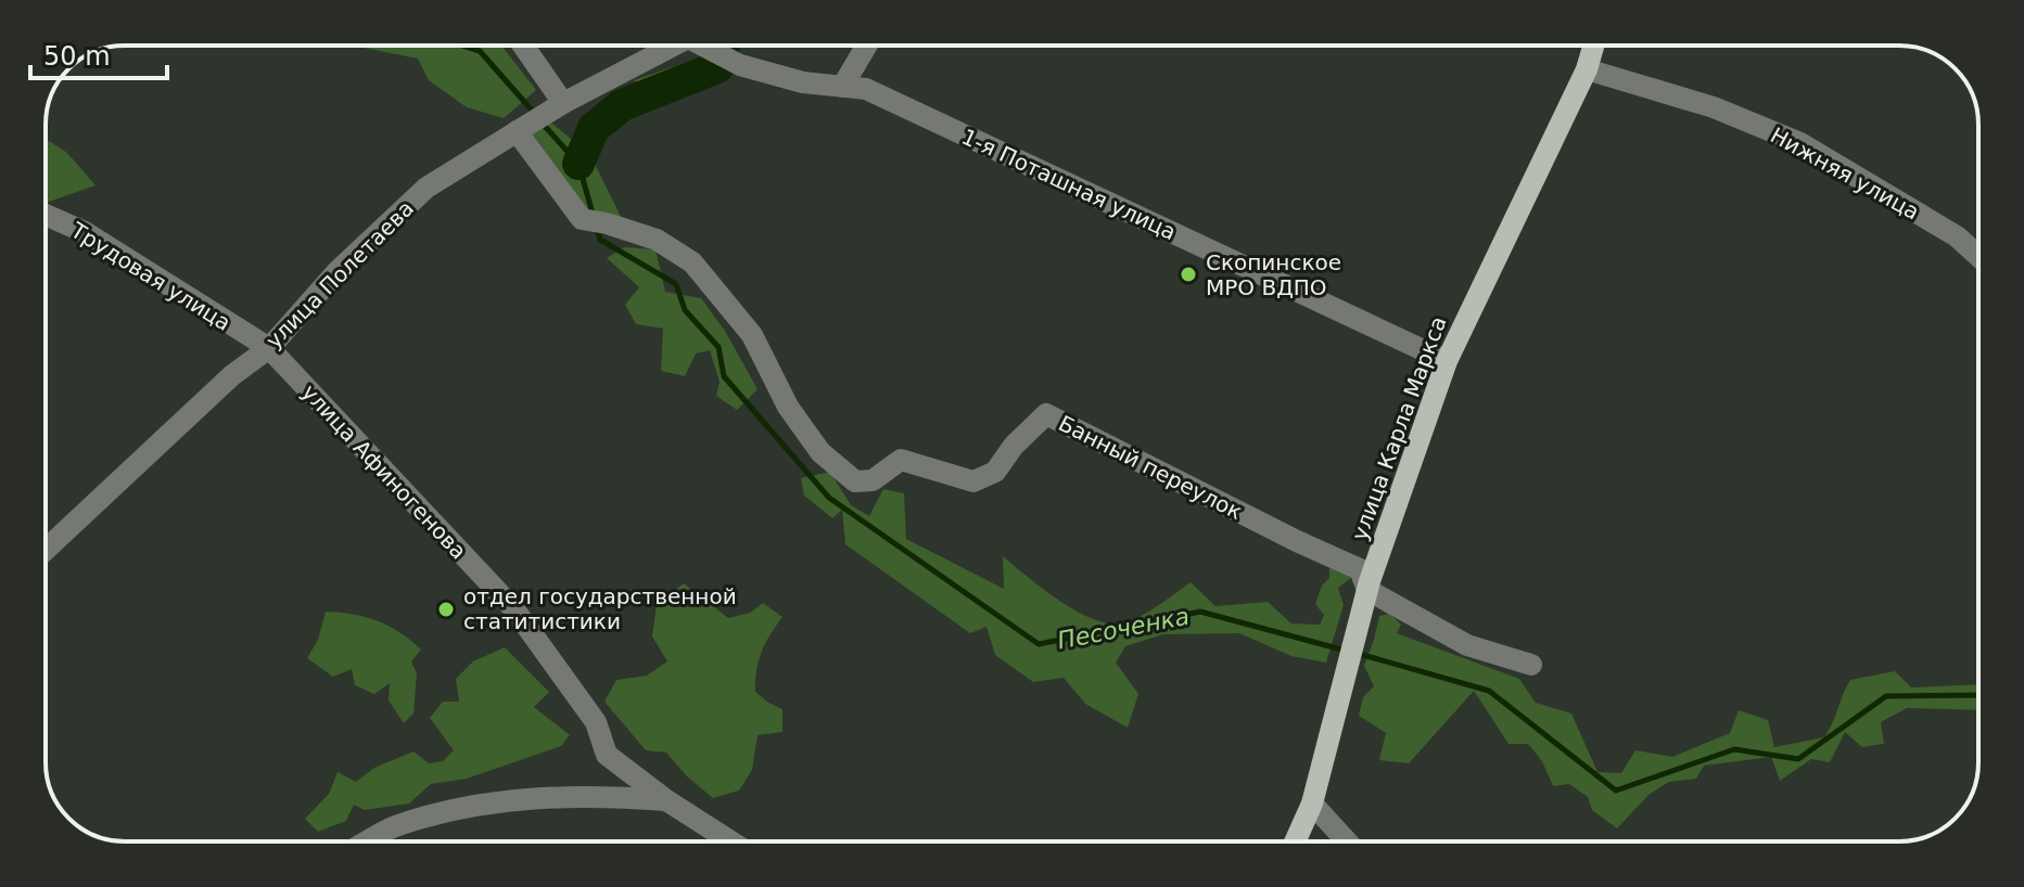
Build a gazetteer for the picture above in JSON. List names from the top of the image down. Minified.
{"streets":{"main road":["улица Карла Маркса"],"street":["Нижняя улица","1-я Поташная улица","улица Полетаева","Трудовая улица","Банный переулок","улица Афиногенова"]},"crossings":[["Нижняя улица","улица Карла Маркса"],["1-я Поташная улица","улица Карла Маркса"],["улица Полетаева","Трудовая улица"],["улица Полетаева","Банный переулок"],["улица Полетаева","улица Афиногенова"],["Трудовая улица","улица Афиногенова"],["улица Карла Маркса","Банный переулок"]],"water":["Песоченка"],"places":["Скопинское МРО ВДПО","отдел государственной статитистики"],"scale_bar":"50 m"}
